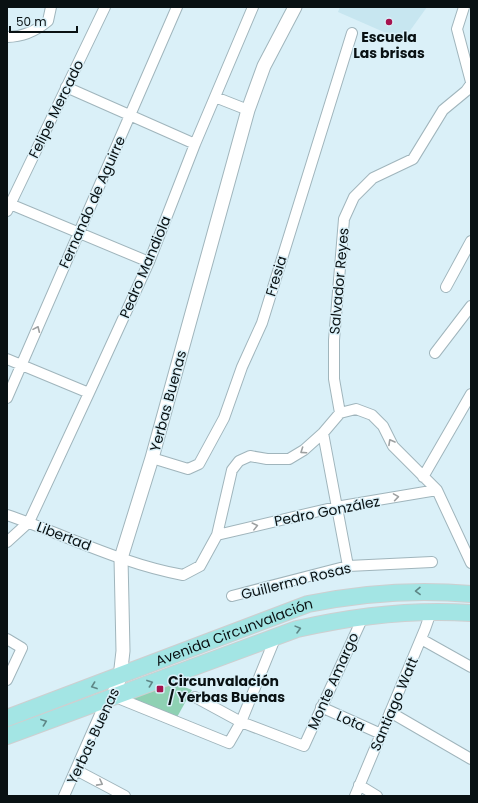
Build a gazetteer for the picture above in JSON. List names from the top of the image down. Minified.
{"streets":{"main road":["Avenida Circunvalación"],"street":["Felipe Mercado","Fernando de Aguirre","Pedro Mandiola","Fresia","Salvador Reyes","Yerbas Buenas","Pedro González","Libertad","Guillermo Rosas","Monte Amargo","Santiago Watt","Lota"]},"crossings":[["Pedro Mandiola","Libertad"],["Fresia","Yerbas Buenas"],["Yerbas Buenas","Libertad"],["Yerbas Buenas","Avenida Circunvalación"],["Avenida Circunvalación","Monte Amargo"],["Avenida Circunvalación","Santiago Watt"],["Monte Amargo","Lota"],["Santiago Watt","Lota"]],"one_way":["Pedro González"],"places":{"other":["Escuela Las brisas"],"transit":["Circunvalación / Yerbas Buenas"]},"scale_bar":"50 m"}
